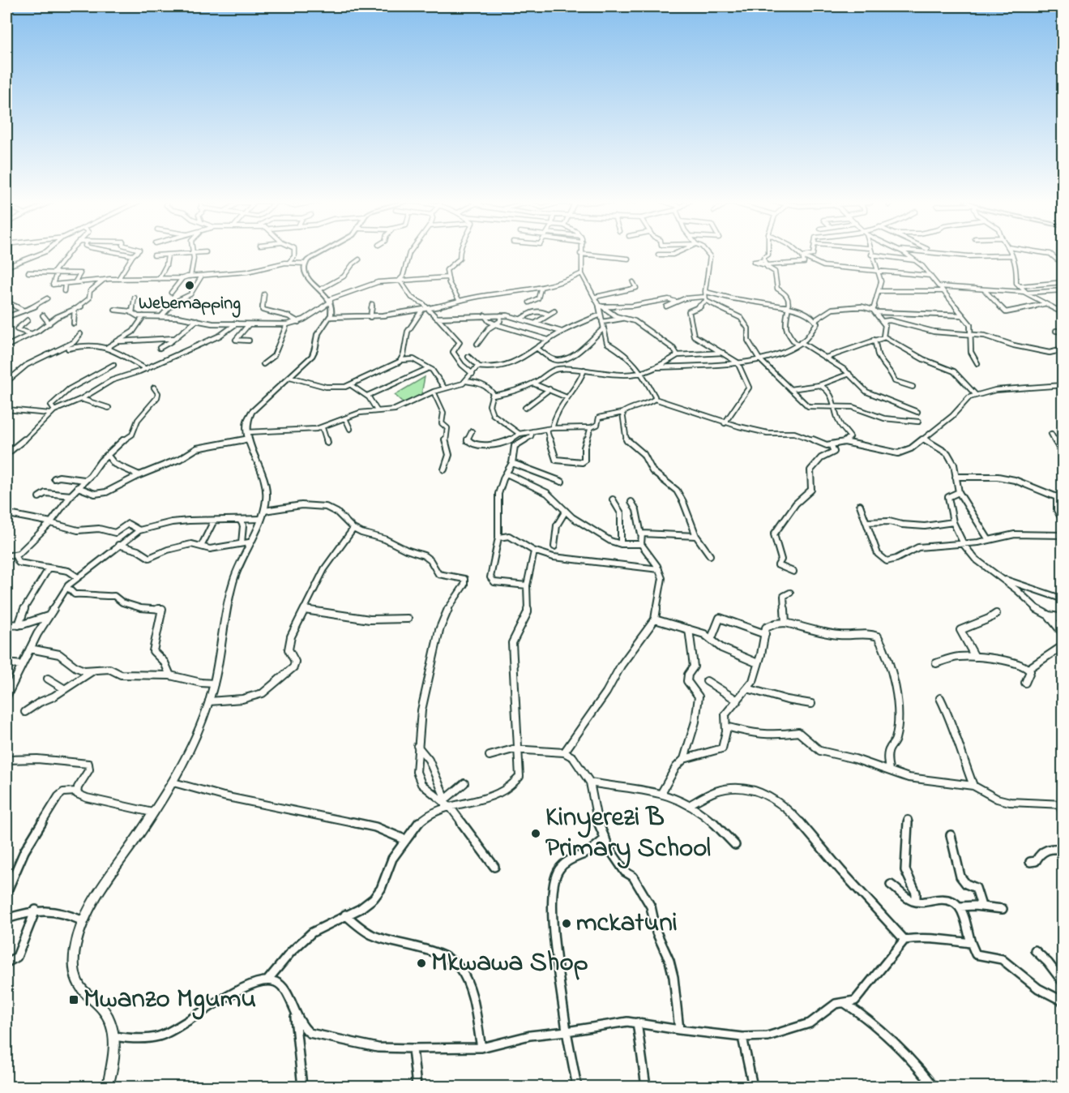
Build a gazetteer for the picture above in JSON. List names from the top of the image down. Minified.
{"places":{"other":["Webemapping","Kinyerezi B Primary School","mckatuni","Mkwawa Shop"],"transit":["Mwanzo Mgumu"]}}
